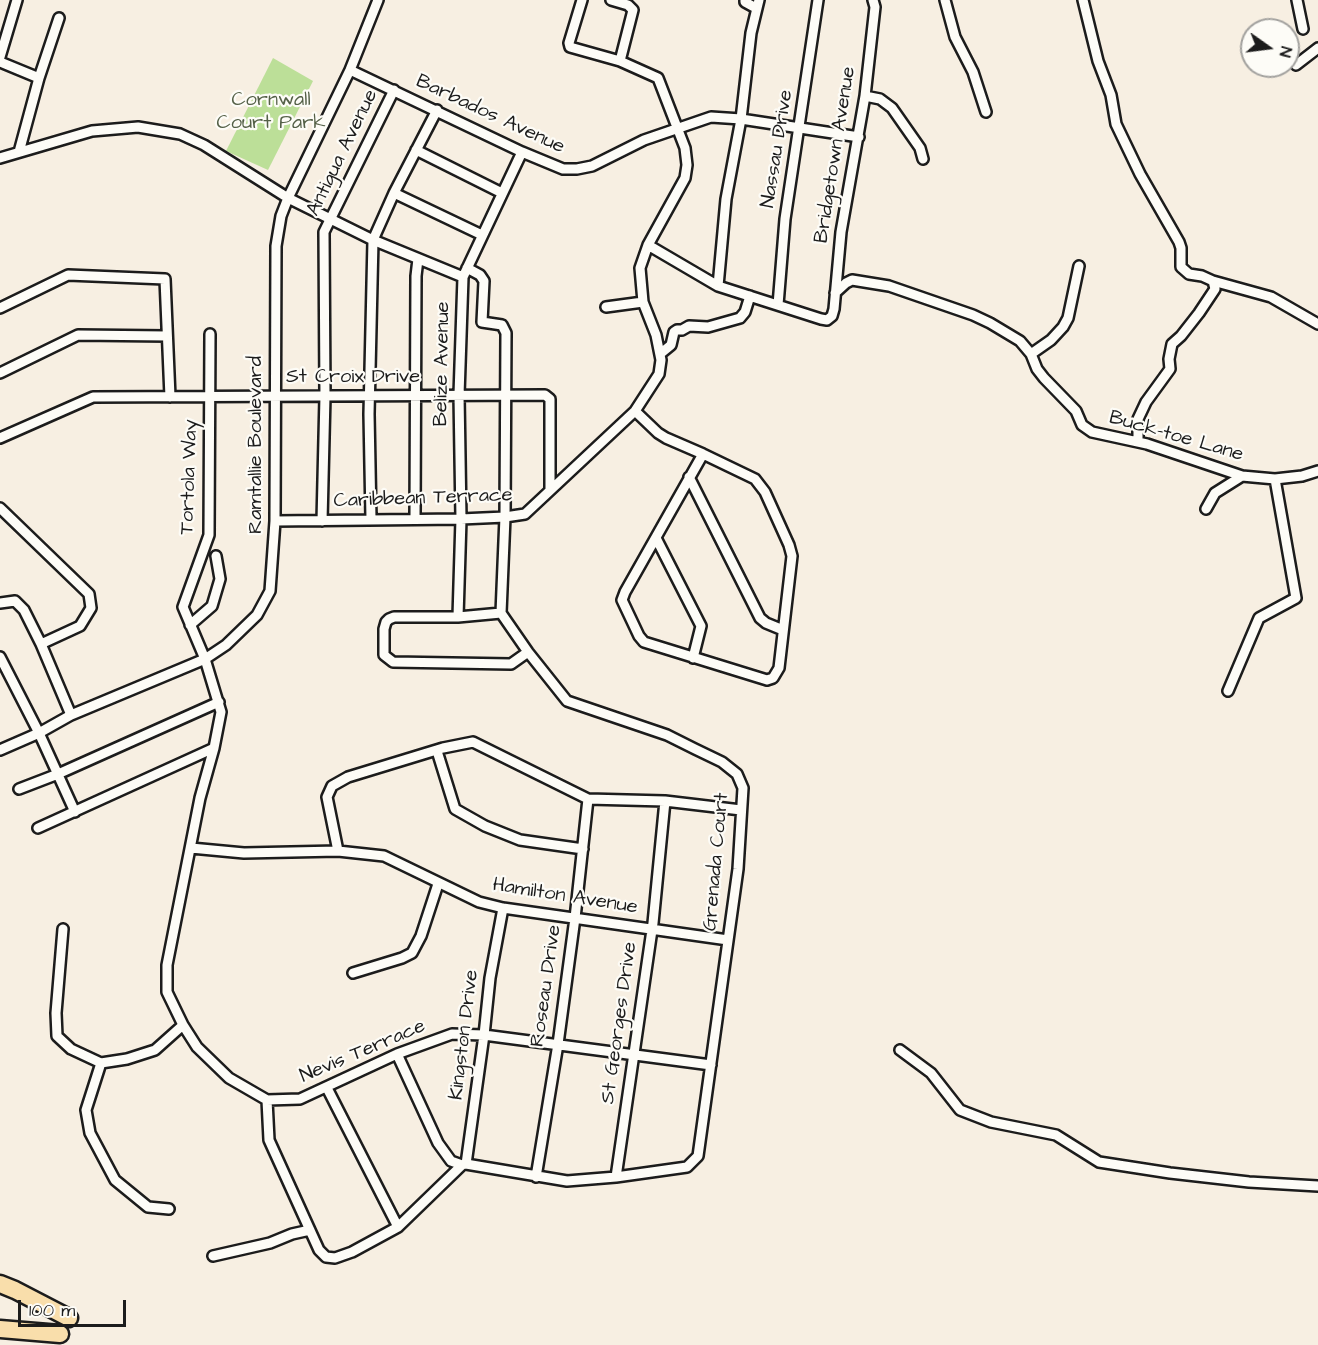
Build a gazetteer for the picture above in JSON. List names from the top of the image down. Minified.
{"streets":{"street":["Barbados Avenue","Nassau Drive","Antigua Avenue","Bridgetown Avenue","Belize Avenue","St Croix Drive","Buck-toe Lane","Ramtallie Boulevard","Tortola Way","Caribbean Terrace","Grenada Court","Hamilton Avenue","Roseau Drive","St Georges Drive","Kingston Drive","Nevis Terrace"]},"crossings":[["Barbados Avenue","Nassau Drive"],["Barbados Avenue","Antigua Avenue"],["Barbados Avenue","Bridgetown Avenue"],["Barbados Avenue","Belize Avenue"],["Barbados Avenue","Ramtallie Boulevard"],["Barbados Avenue","Caribbean Terrace"],["Nassau Drive","Bridgetown Avenue"],["Antigua Avenue","St Croix Drive"],["Antigua Avenue","Caribbean Terrace"],["Bridgetown Avenue","Buck-toe Lane"],["Belize Avenue","St Croix Drive"],["Belize Avenue","Caribbean Terrace"],["St Croix Drive","Ramtallie Boulevard"],["St Croix Drive","Tortola Way"],["St Croix Drive","Caribbean Terrace"],["Ramtallie Boulevard","Tortola Way"],["Ramtallie Boulevard","Caribbean Terrace"],["Grenada Court","Hamilton Avenue"],["Grenada Court","Roseau Drive"],["Grenada Court","St Georges Drive"],["Grenada Court","Kingston Drive"],["Grenada Court","Nevis Terrace"],["Hamilton Avenue","Roseau Drive"],["Hamilton Avenue","St Georges Drive"],["Hamilton Avenue","Kingston Drive"],["Roseau Drive","Nevis Terrace"],["St Georges Drive","Nevis Terrace"],["Kingston Drive","Nevis Terrace"]],"parks":["Cornwall Court Park"],"scale_bar":"100 m","north":"right"}
